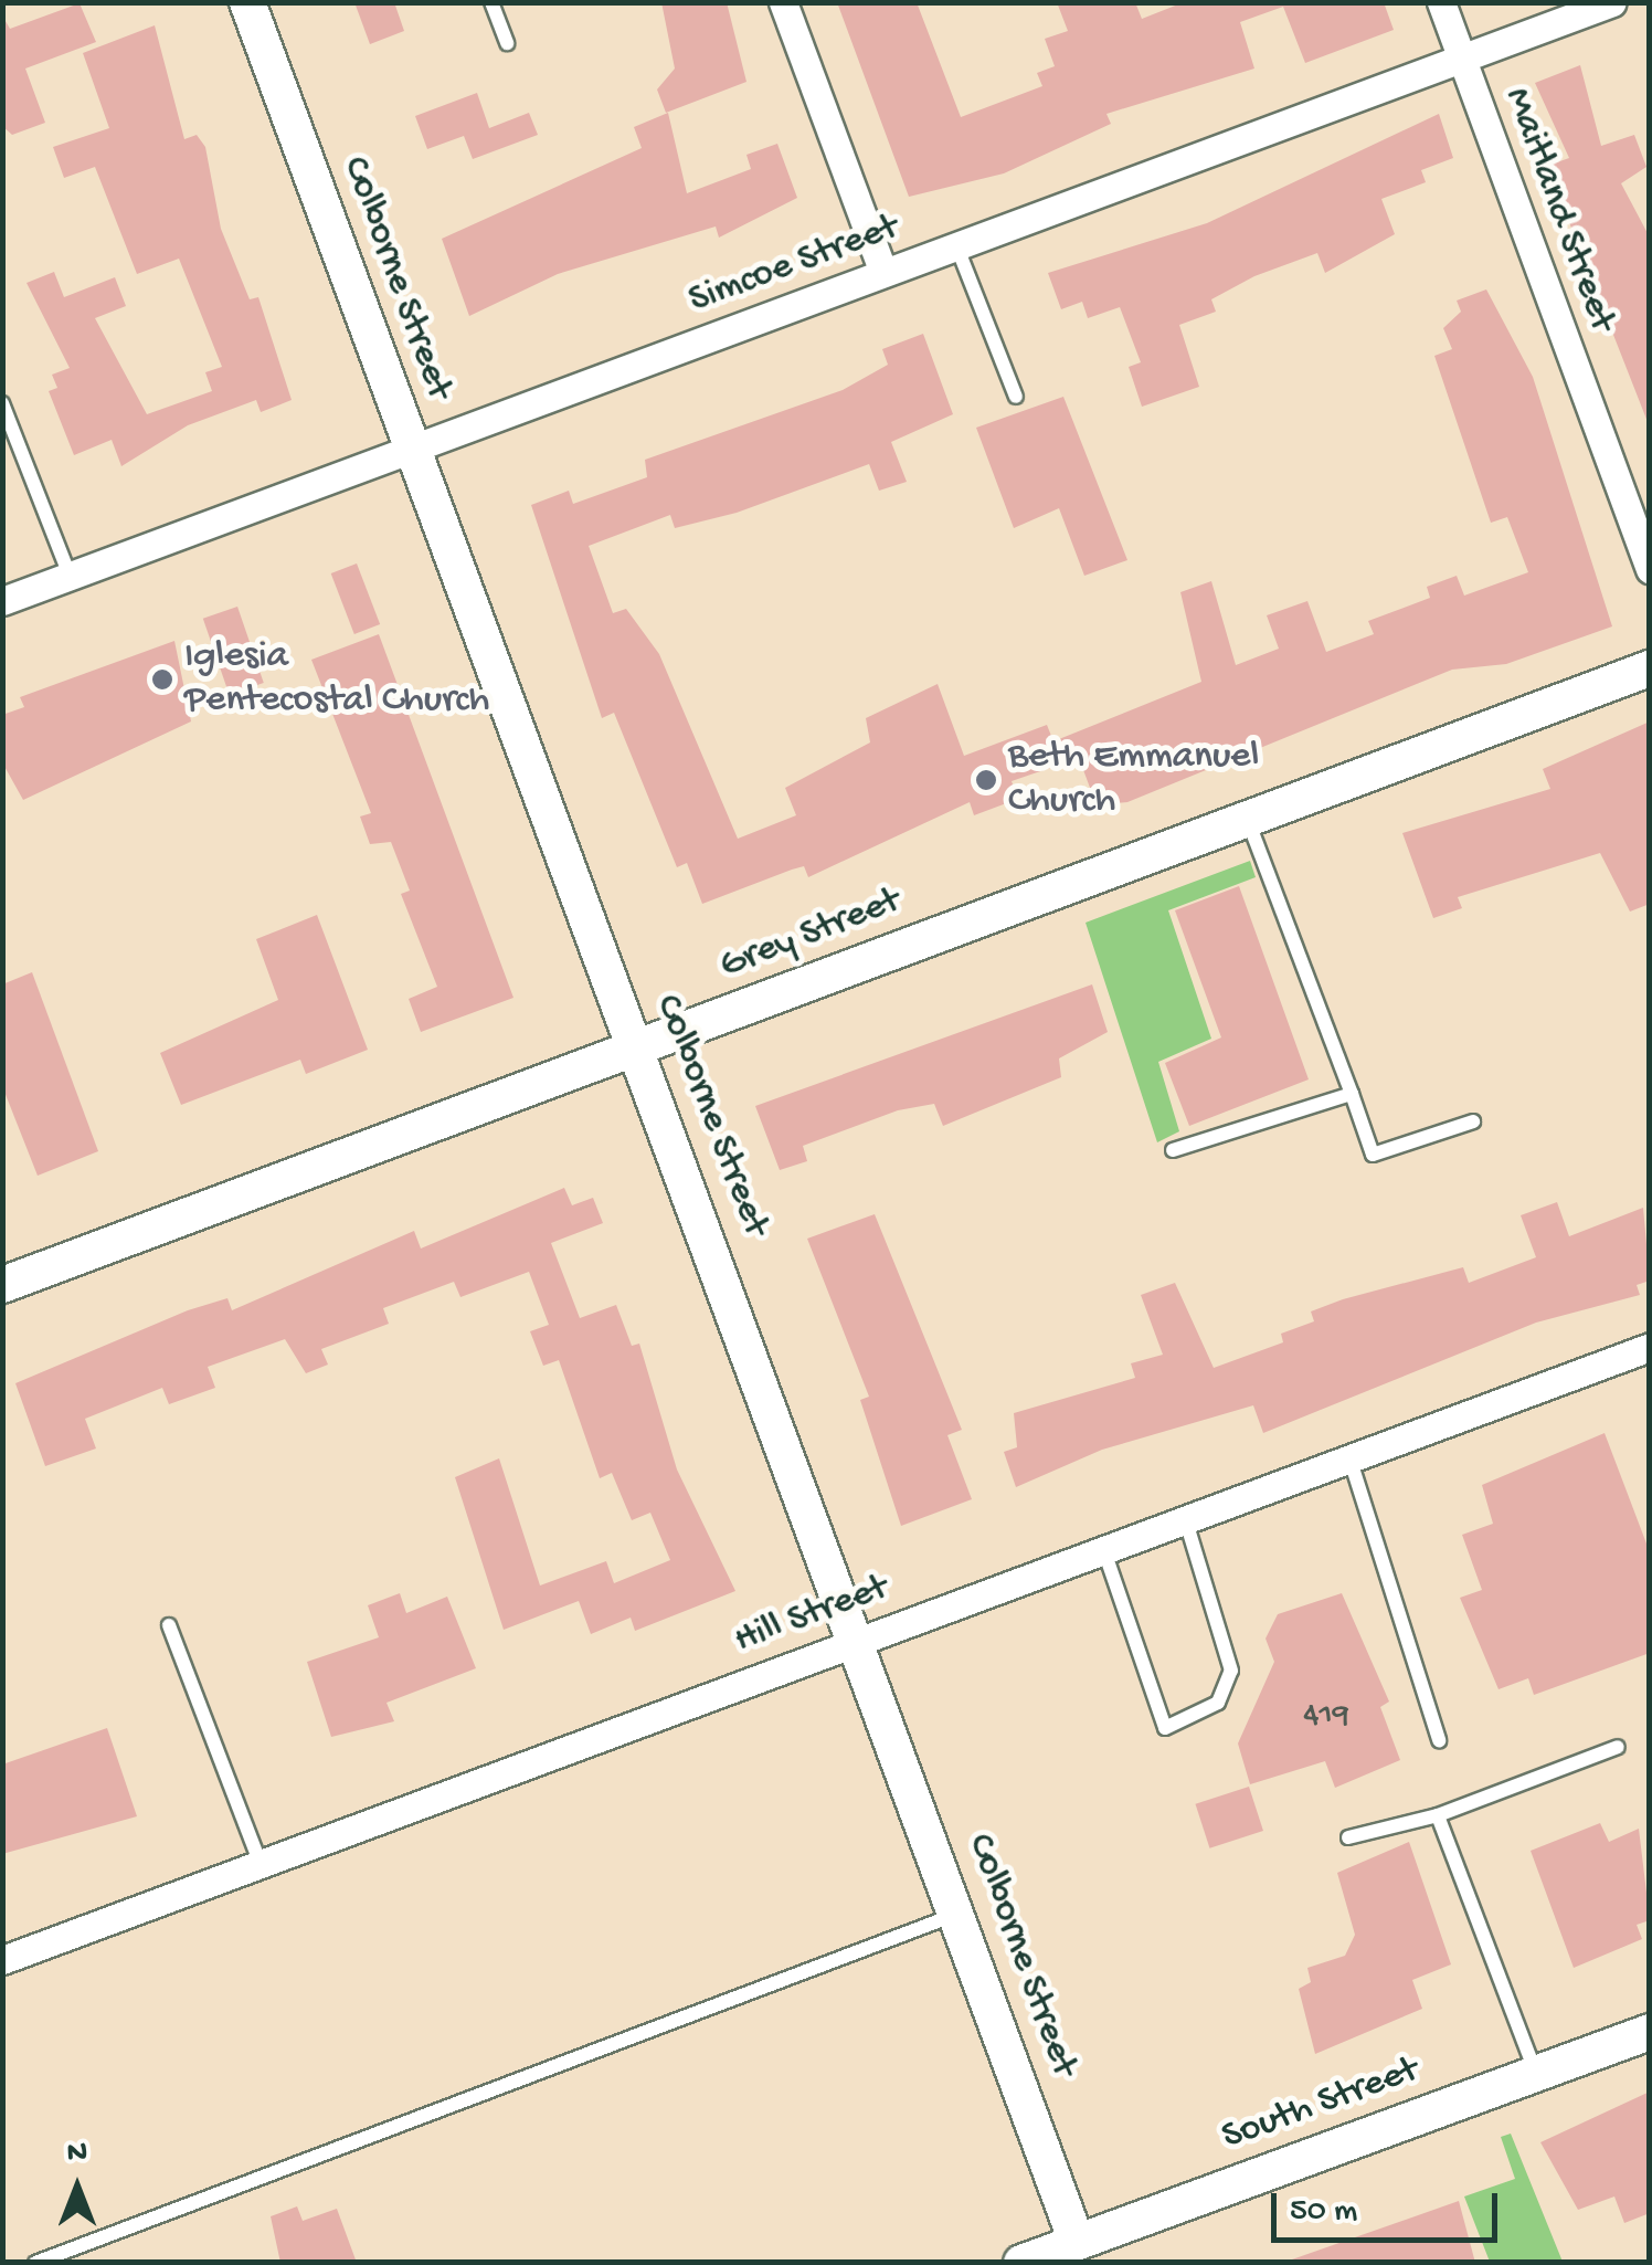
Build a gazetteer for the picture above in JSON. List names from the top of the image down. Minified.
{"streets":{"street":["Maitland Street","Simcoe Street","Colborne Street","Grey Street","Hill Street","South Street"]},"crossings":[["Maitland Street","Simcoe Street"],["Simcoe Street","Colborne Street"],["Colborne Street","Grey Street"],["Colborne Street","Hill Street"],["Colborne Street","South Street"]],"places":["Iglesia Pentecostal Church","Beth Emmanuel Church"],"house_numbers":["419"],"scale_bar":"50 m","north":"top"}
